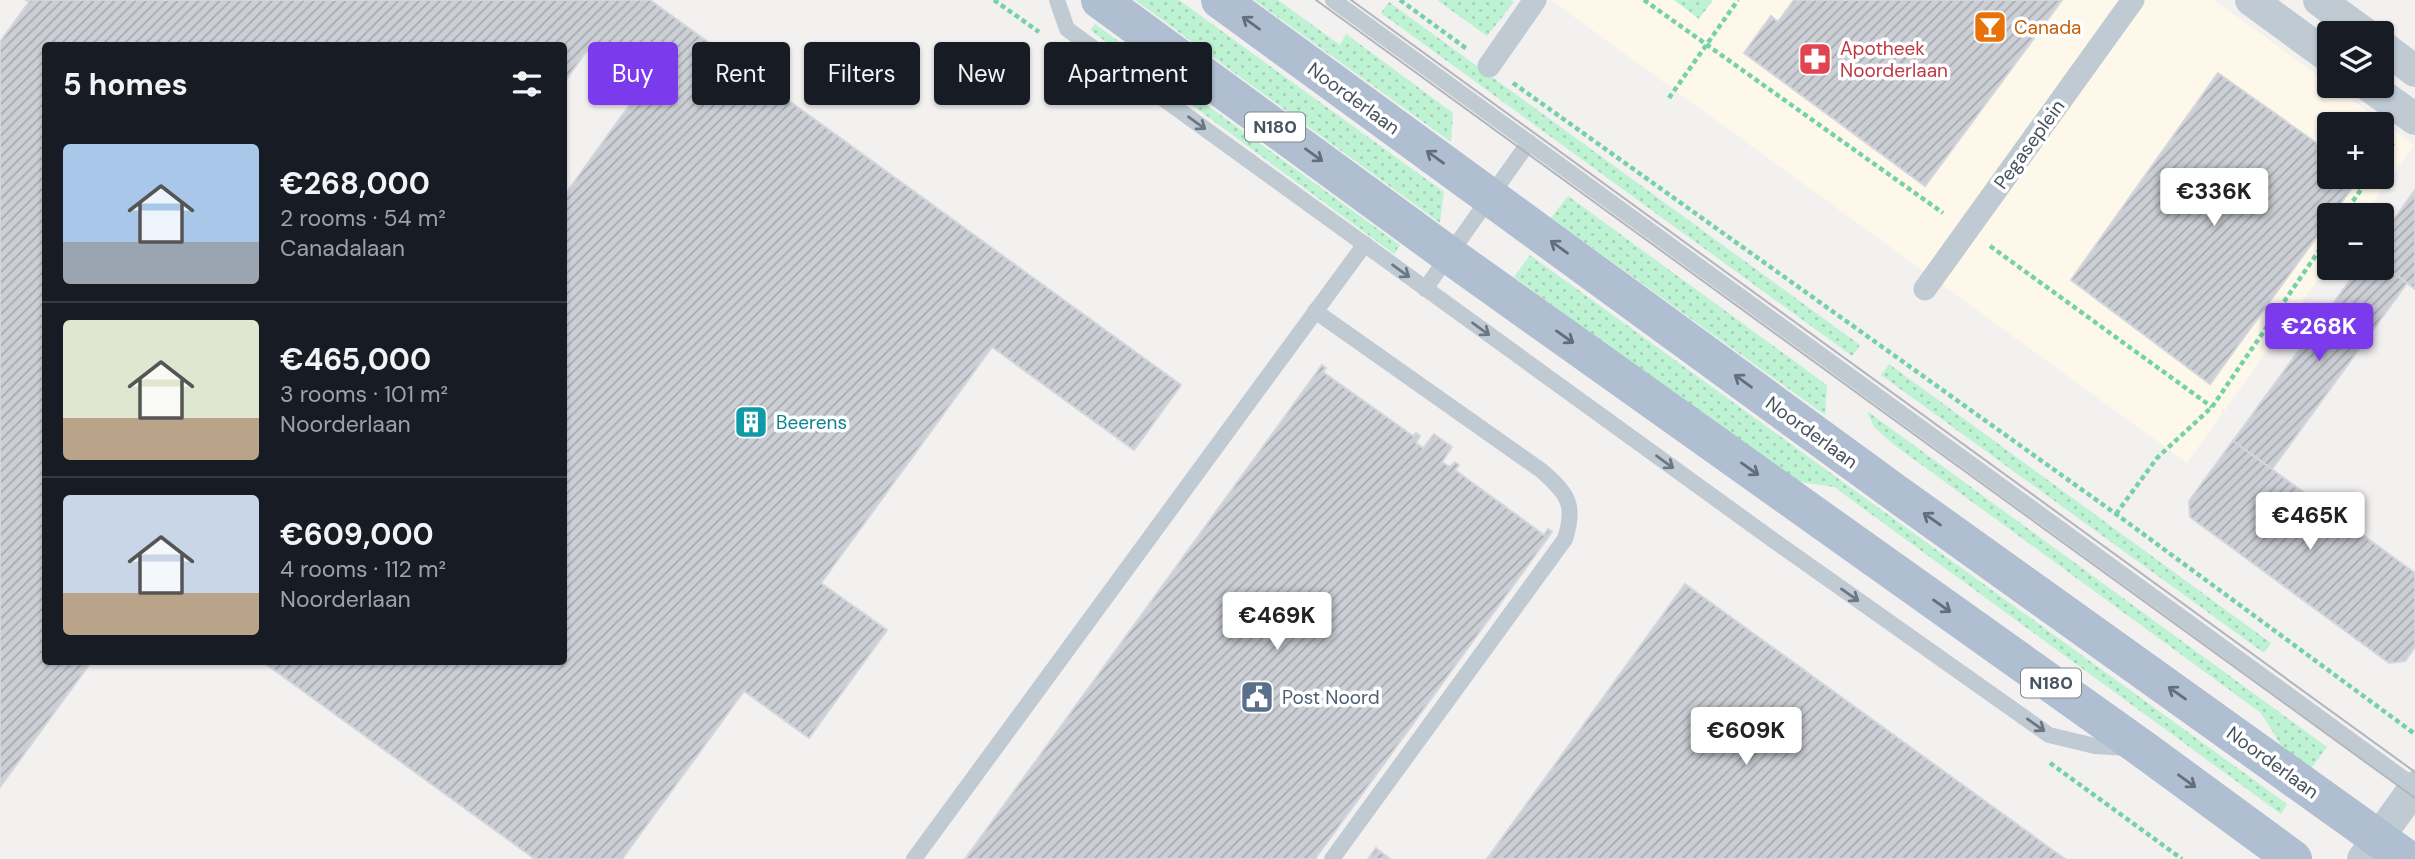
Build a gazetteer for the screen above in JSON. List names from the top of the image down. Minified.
{"streets":{"main road":["Noorderlaan","N180"],"street":["Pegaseplein"]},"places":{"bar":["Canada"],"pharmacy":["Apotheek Noorderlaan"],"building":["Beerens"],"public building":["Post Noord"]},"page":{"map_buttons":["+","−"],"chip":["Buy","Rent","Filters","New","Apartment"],"heading":"5 homes","list":[{"name":"€268,000","note":"2 rooms · 54 m² · Canadalaan"},{"name":"€465,000","note":"3 rooms · 101 m² · Noorderlaan"},{"name":"€609,000","note":"4 rooms · 112 m² · Noorderlaan"}],"price":["€336K","€268K","€465K","€469K","€609K"]}}
